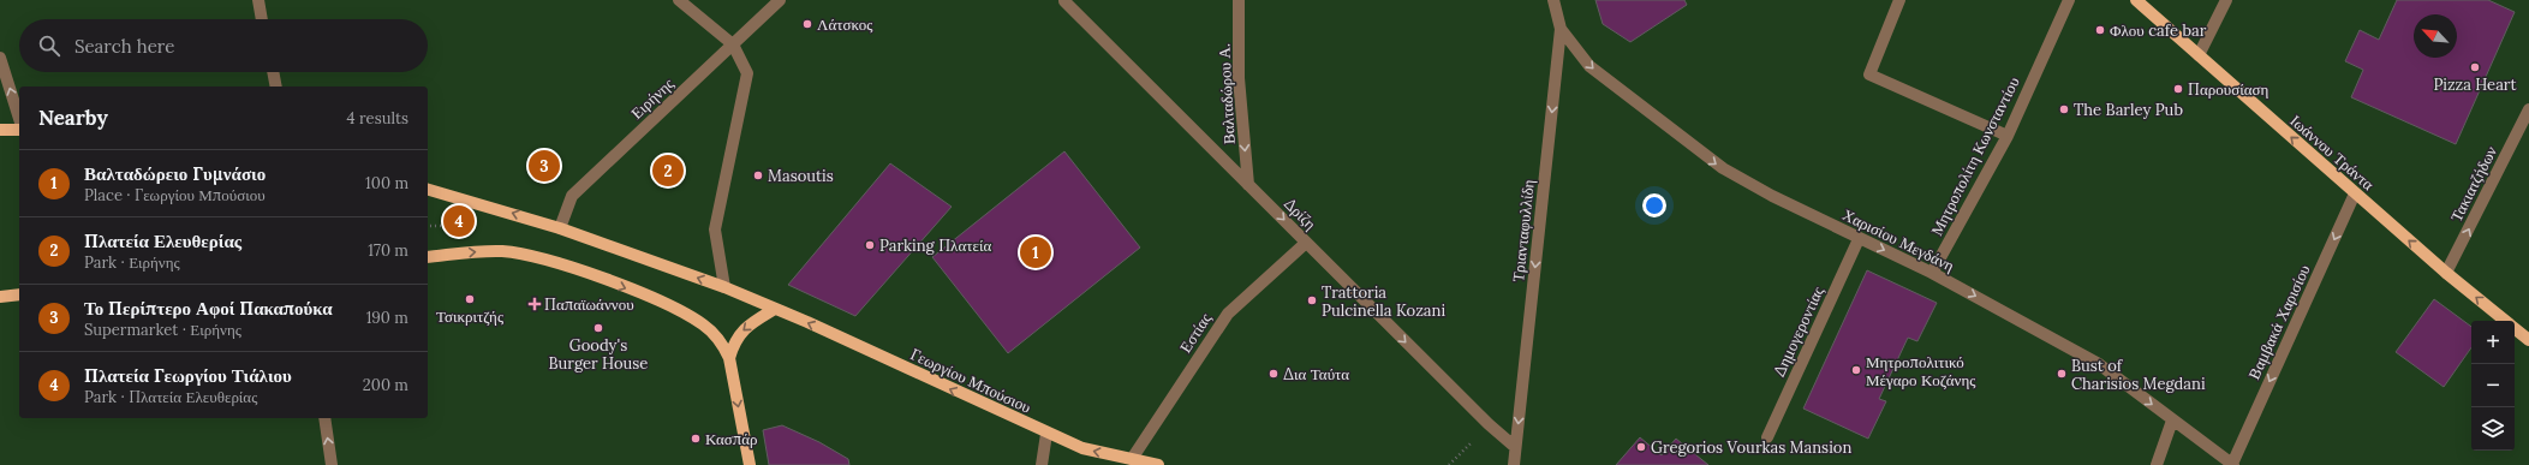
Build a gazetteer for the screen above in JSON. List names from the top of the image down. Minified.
{"streets":{"main road":["Ιωάννου Τράντα","Γεωργίου Μπούσιου"],"street":["Βαλταδώρου Α.","Ειρήνης","Μητροπολίτη Κωνσταντίου","Τακιατζήδων","Δρίζη","Τριανταφυλλίδη","Χαρισίου Μεγδάνη","Βαμβακά Χαρισίου","Δημογεροντίας","Εστίας"]},"crossings":[["Βαλταδώρου Α.","Δρίζη"],["Ειρήνης","Γεωργίου Μπούσιου"],["Ιωάννου Τράντα","Τακιατζήδων"],["Ιωάννου Τράντα","Βαμβακά Χαρισίου"],["Μητροπολίτη Κωνσταντίου","Χαρισίου Μεγδάνη"],["Δρίζη","Τριανταφυλλίδη"],["Δρίζη","Εστίας"],["Τριανταφυλλίδη","Χαρισίου Μεγδάνη"],["Χαρισίου Μεγδάνη","Βαμβακά Χαρισίου"],["Χαρισίου Μεγδάνη","Δημογεροντίας"],["Εστίας","Γεωργίου Μπούσιου"]],"one_way":["Βαλταδώρου Α.","Ιωάννου Τράντα","Τακιατζήδων","Δρίζη","Τριανταφυλλίδη","Χαρισίου Μεγδάνη","Βαμβακά Χαρισίου"],"places":{"other":["Λάτσκος","Φλου cafe bar","Pizza Heart","Παρουσίαση","The Barley Pub","Masoutis","Parking Πλατεία","Τσικριτζής","Trattoria Pulcinella Kozani","Goody's Burger House","Μητροπολιτικό Μέγαρο Κοζάνης","Δια Ταύτα","Bust of Charisios Megdani","Κασπάρ","Gregorios Vourkas Mansion"],"health":["Παπαϊωάννου"]},"north":"top left","page":{"search":"Search here","heading":["Nearby","4 results"],"pins":["3","2","4","1"],"list":[{"mark":"1","name":"Βαλταδώρειο Γυμνάσιο","note":"Place · Γεωργίου Μπούσιου","value":"100 m"},{"mark":"2","name":"Πλατεία Ελευθερίας","note":"Park · Ειρήνης","value":"170 m"},{"mark":"3","name":"Το Περίπτερο Αφοί Πακαπούκα","note":"Supermarket · Ειρήνης","value":"190 m"},{"mark":"4","name":"Πλατεία Γεωργίου Τιάλιου","note":"Park · Πλατεία Ελευθερίας","value":"200 m"}],"map_buttons":["+","−"]}}
